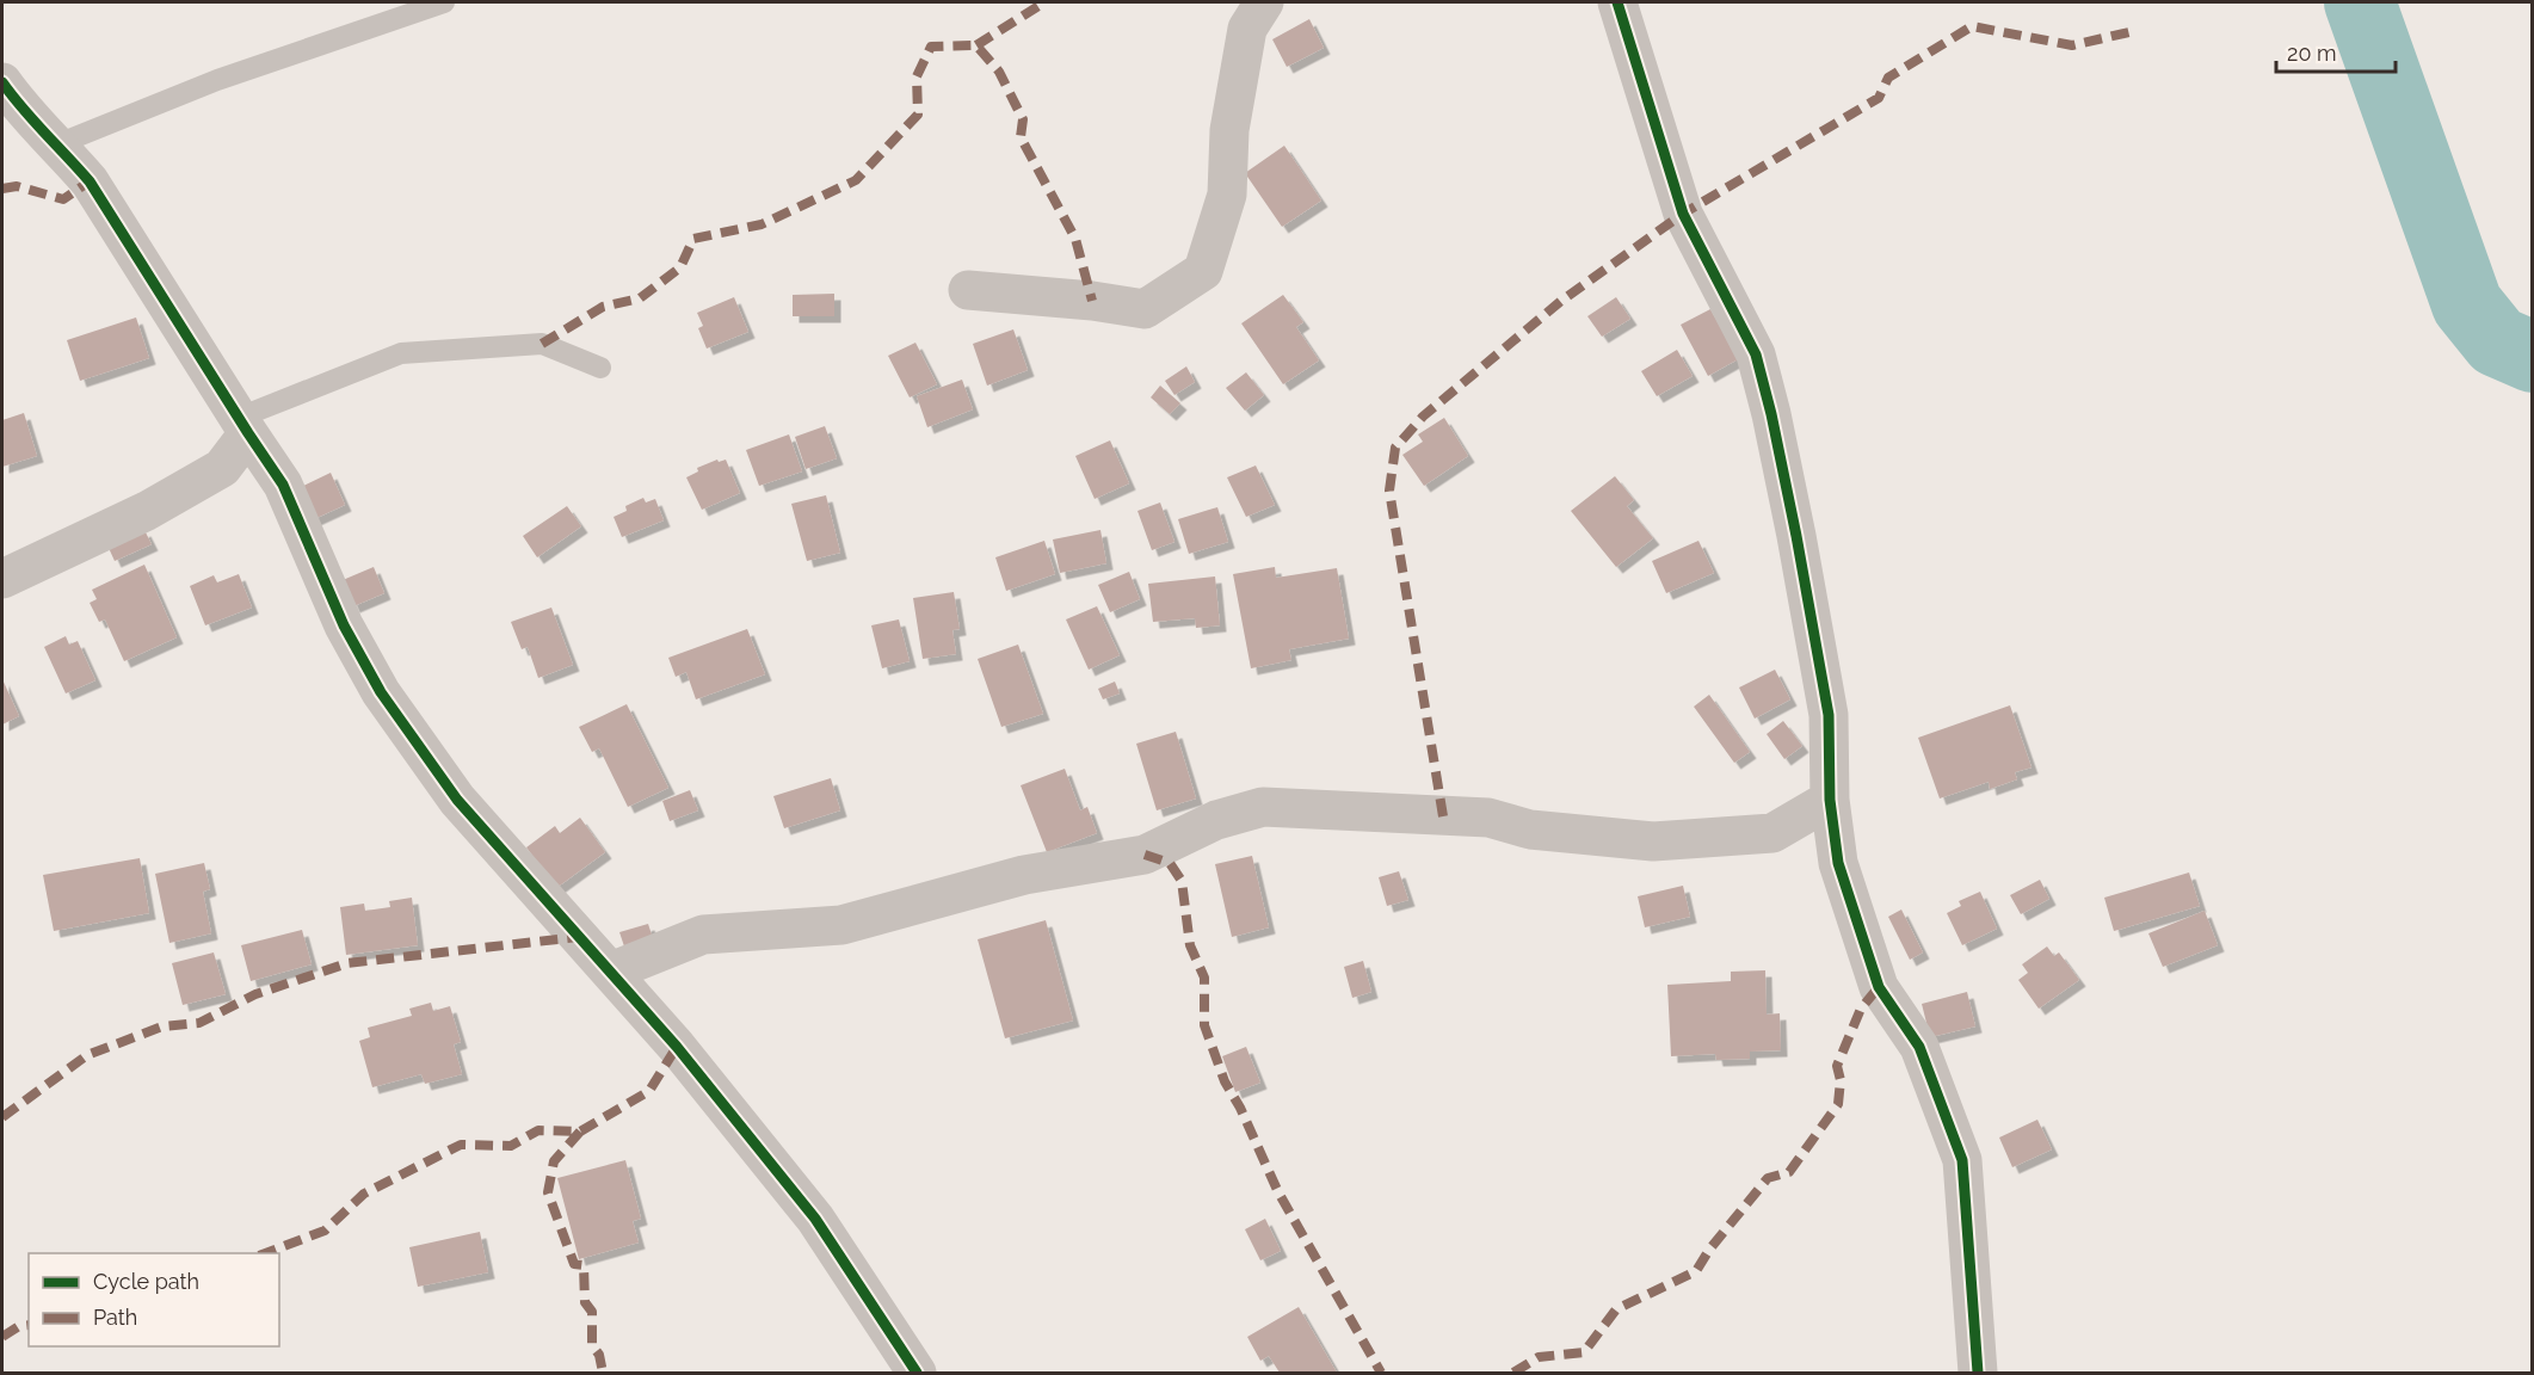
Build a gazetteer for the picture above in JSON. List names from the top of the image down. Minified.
{"legend":["Cycle path","Path"],"scale_bar":"20 m"}
